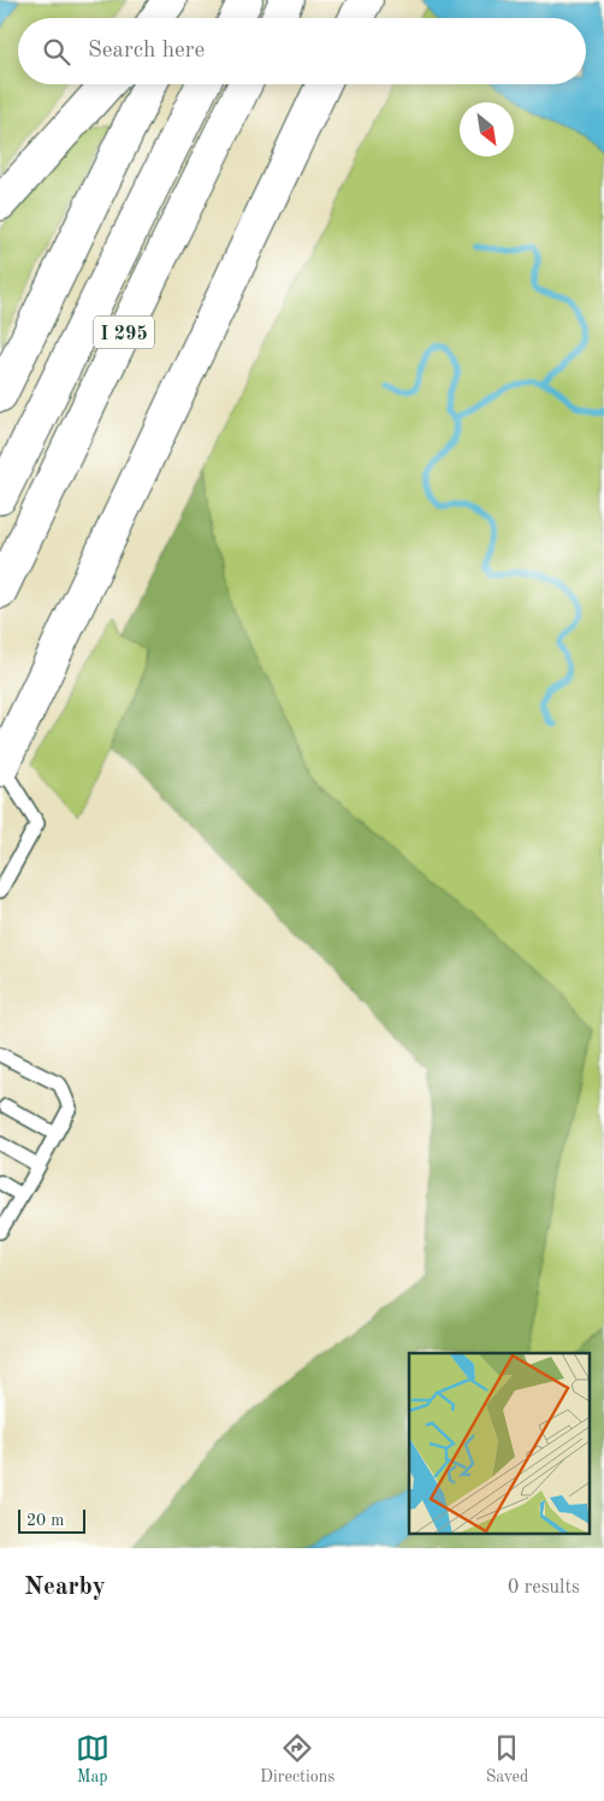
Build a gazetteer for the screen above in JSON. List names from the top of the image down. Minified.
{"streets":{"main road":["I 295"]},"scale_bar":"20 m","north":"bottom right","page":{"search":"Search here","scale":"20 m","heading":["Nearby","0 results"],"nav":["Map","Directions","Saved"]}}
